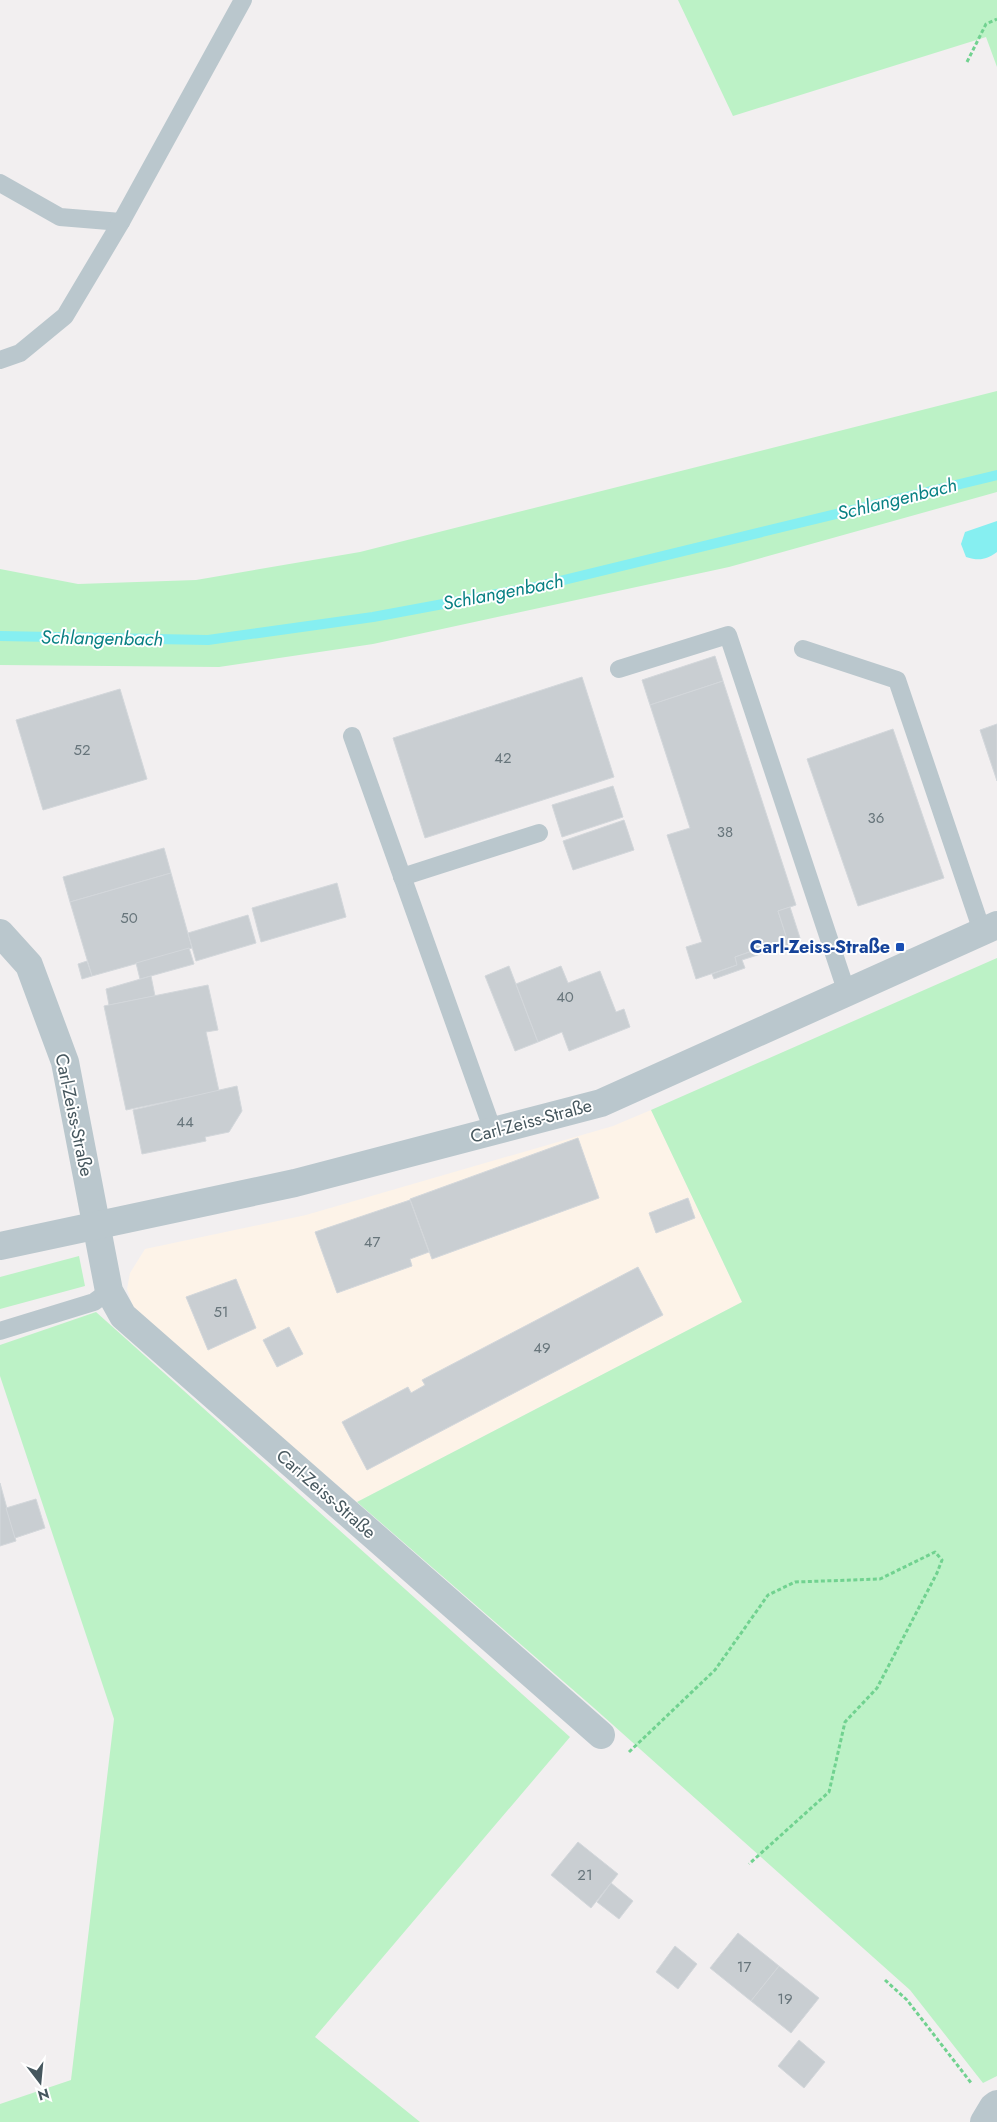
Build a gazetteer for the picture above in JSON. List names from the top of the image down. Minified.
{"streets":{"street":["Carl-Zeiss-Straße"]},"water":["Schlangenbach"],"places":{"transit":["Carl-Zeiss-Straße"]},"house_numbers":["52","42","36","38","50","40","44","47","51","49","21","17","19"],"north":"bottom"}
